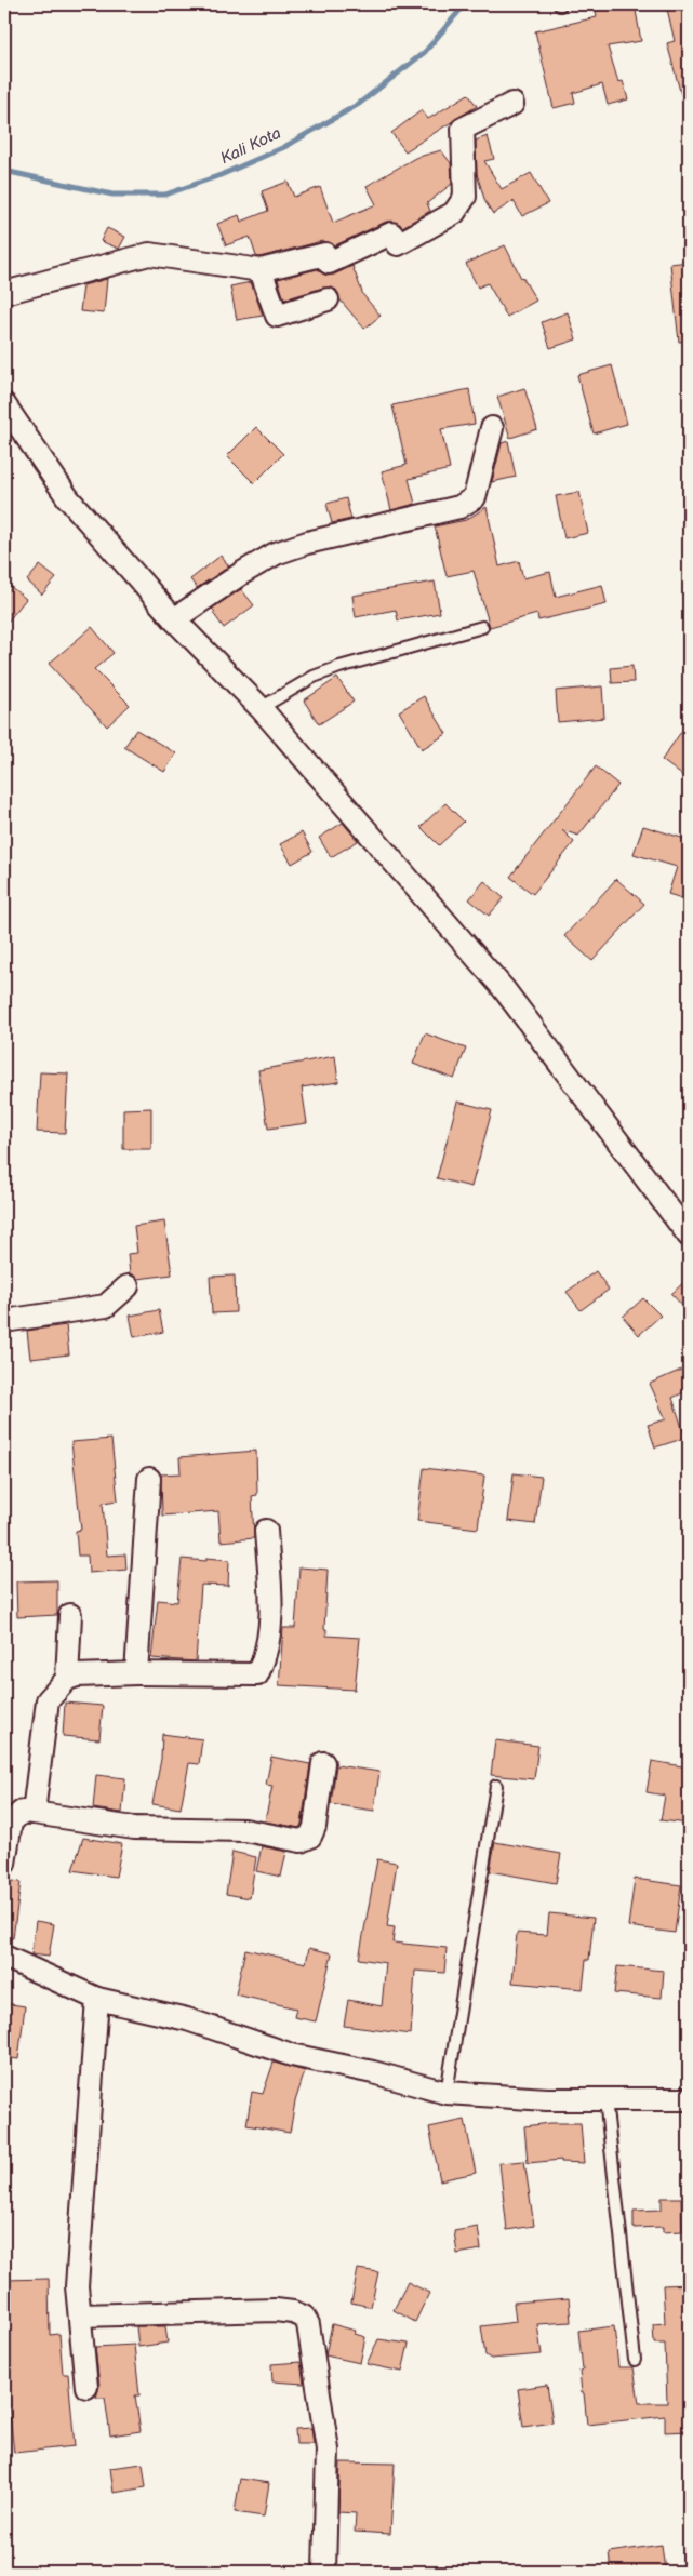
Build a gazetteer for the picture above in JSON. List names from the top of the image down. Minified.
{"water":["Kali Kota"]}
